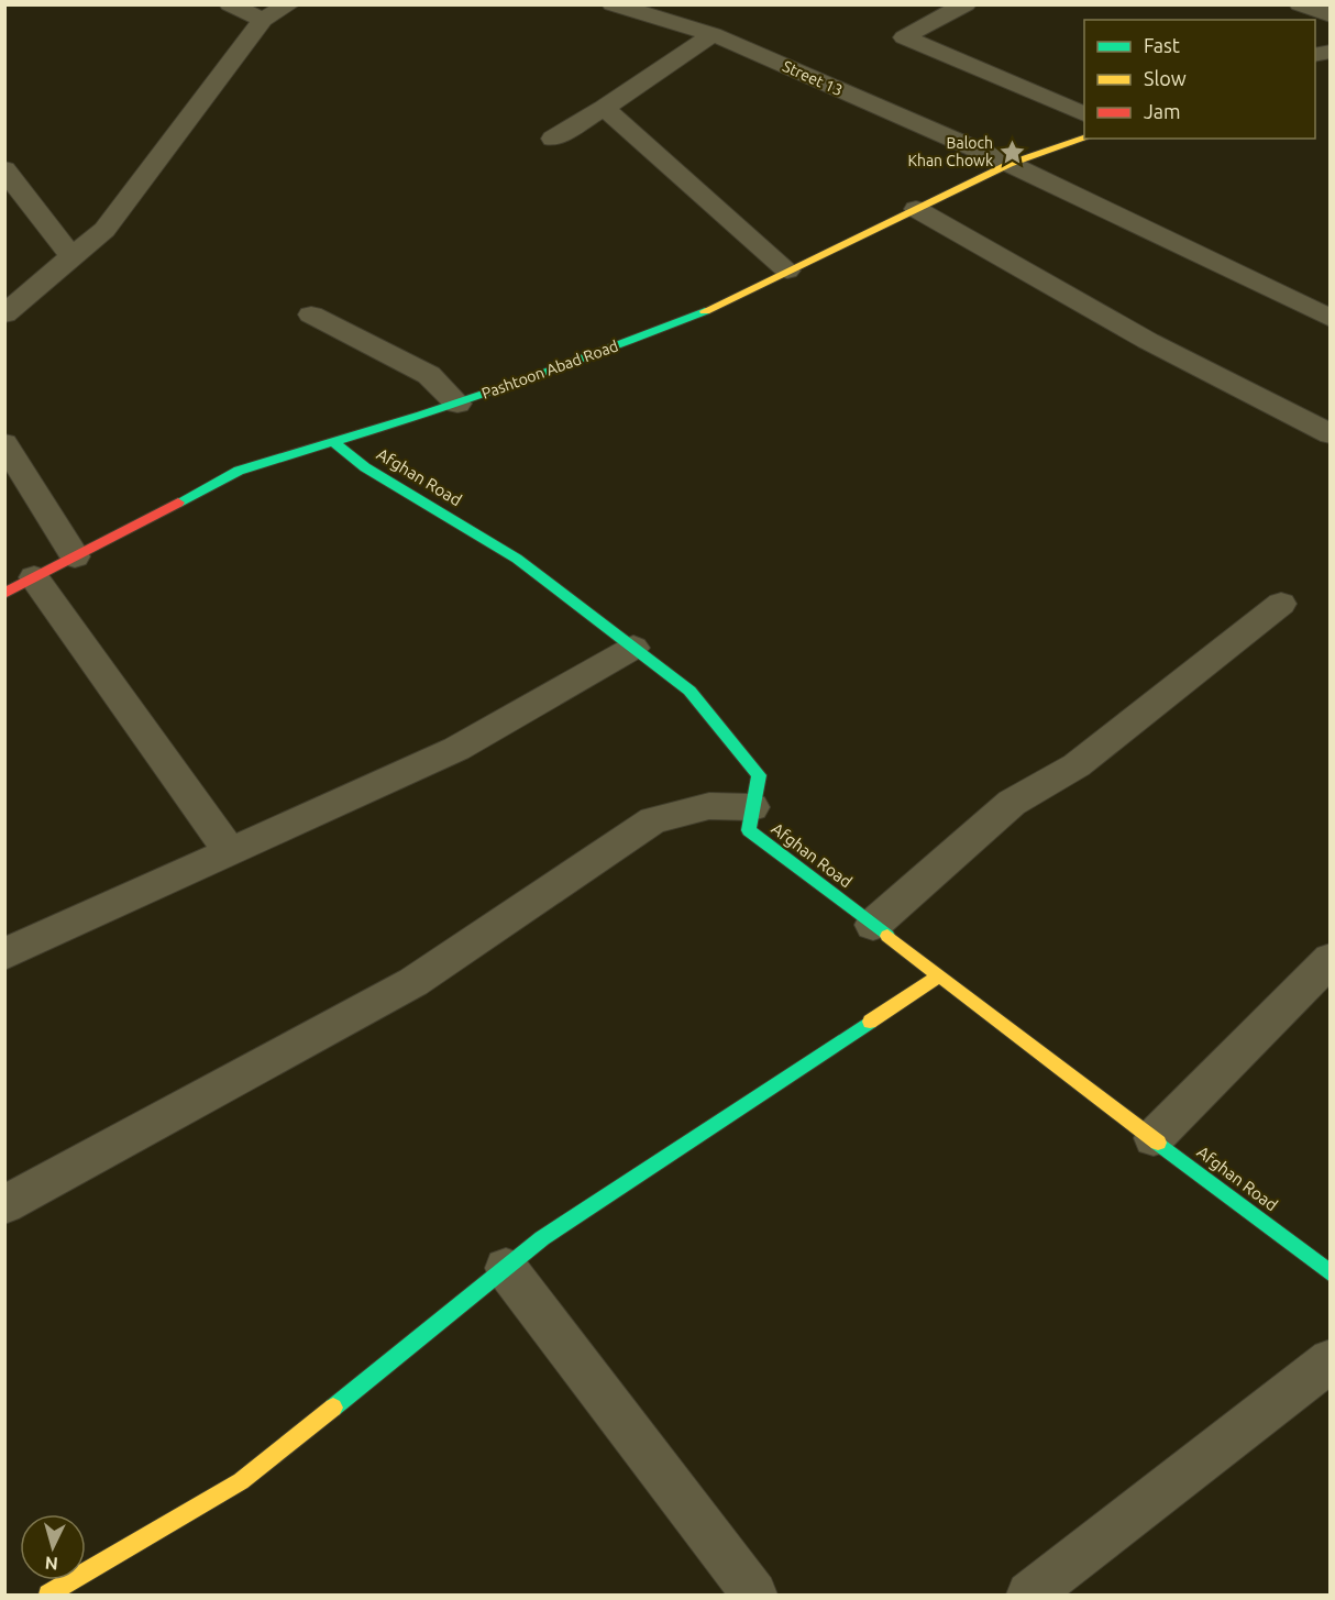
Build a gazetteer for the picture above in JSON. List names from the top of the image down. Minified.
{"streets":{"street":["Street 13","Pashtoon Abad Road","Afghan Road"]},"crossings":[["Street 13","Pashtoon Abad Road"],["Pashtoon Abad Road","Afghan Road"]],"places":{"place":["Baloch Khan Chowk"]},"legend":["Fast","Slow","Jam"],"north":"bottom"}
